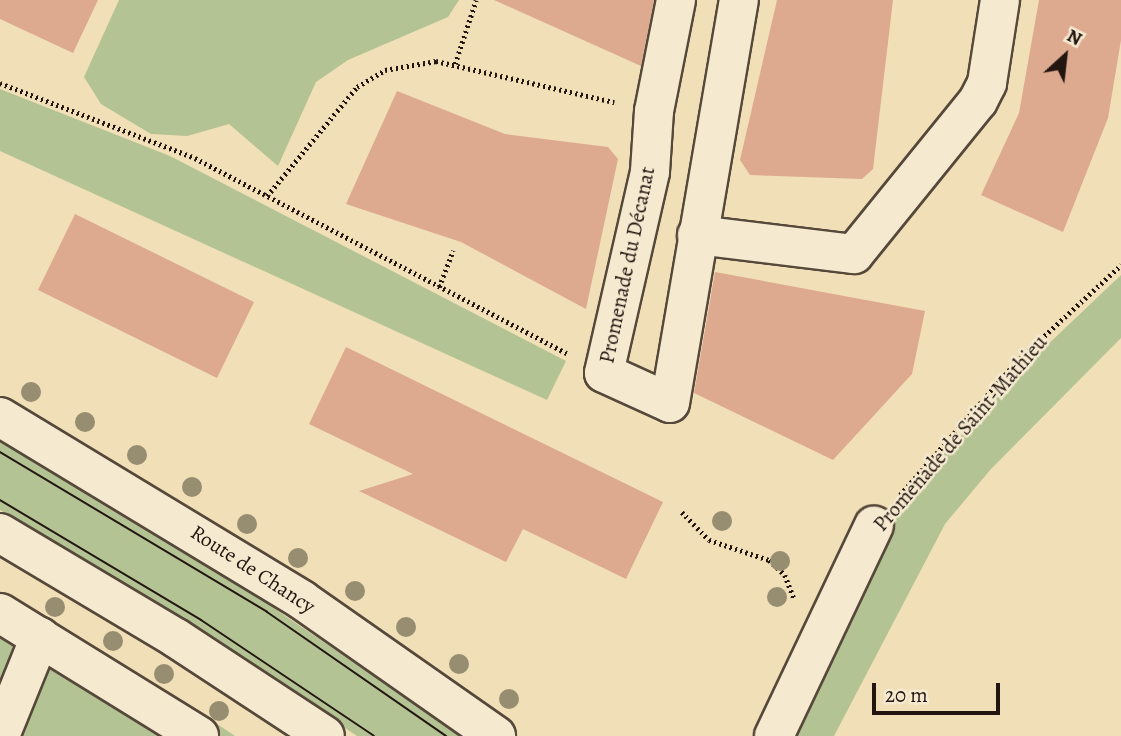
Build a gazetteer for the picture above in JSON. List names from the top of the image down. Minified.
{"streets":{"street":["Promenade du Décanat","Promenade de Saint-Mathieu","Route de Chancy"]},"scale_bar":"20 m","north":"top right"}
